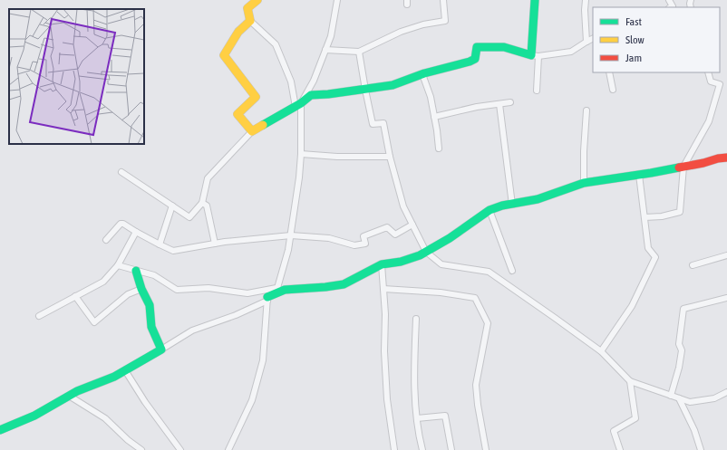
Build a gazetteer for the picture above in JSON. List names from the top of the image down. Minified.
{"legend":["Fast","Slow","Jam"]}
